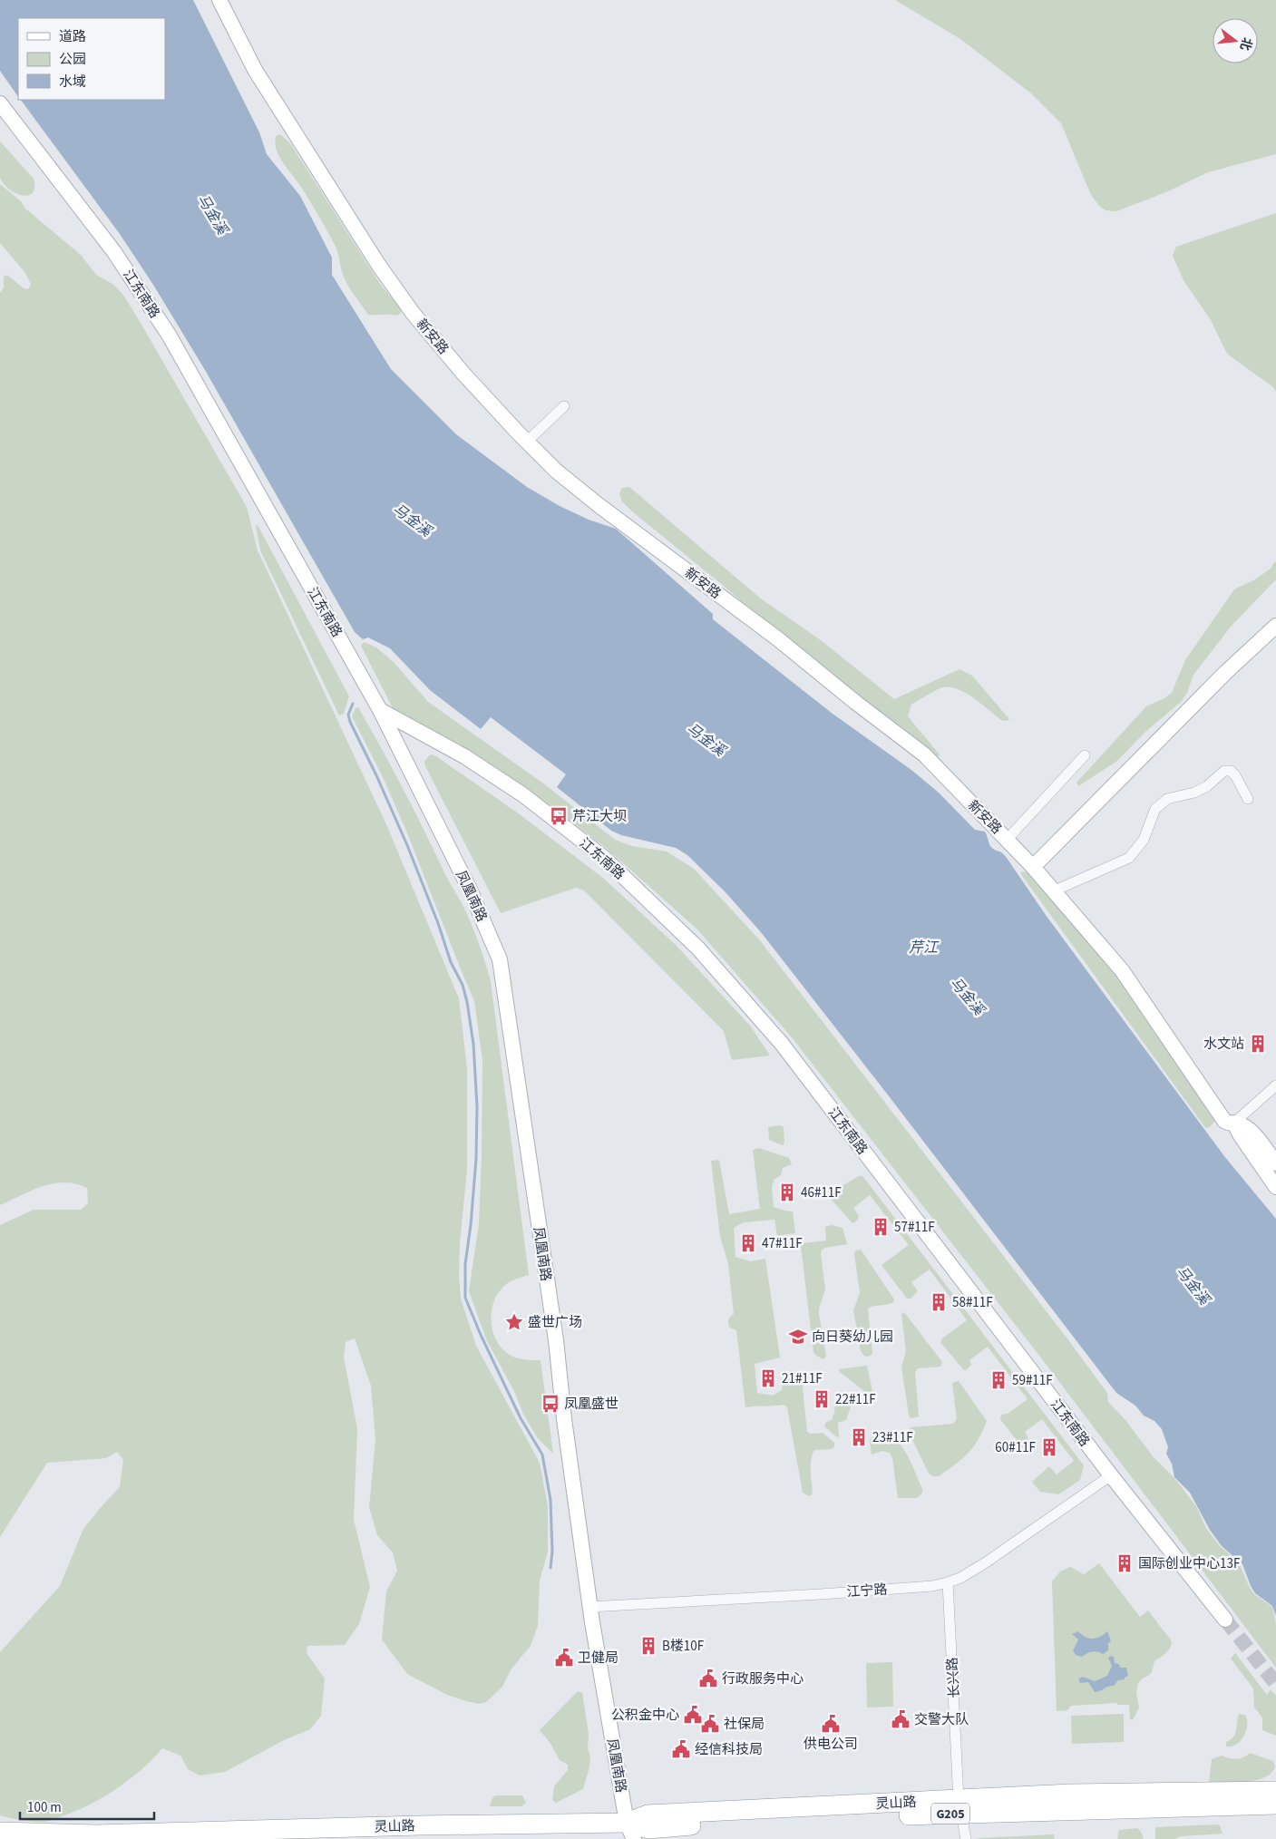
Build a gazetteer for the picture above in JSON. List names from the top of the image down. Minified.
{"streets":{"highway":["灵山路","G205"],"main road":["江东南路","新安路","凤凰南路"],"street":["江宁路","长兴路"]},"crossings":[["江东南路","凤凰南路"],["江东南路","江宁路"],["凤凰南路","江宁路"],["凤凰南路","灵山路"],["江宁路","长兴路"],["长兴路","灵山路"]],"water":["马金溪","芹江"],"places":{"bus stop":["芹江大坝","凤凰盛世"],"building":["水文站","46#11F","57#11F","47#11F","58#11F","21#11F","59#11F","22#11F","23#11F","60#11F","国际创业中心13F","B楼10F"],"place":["盛世广场"],"school or university":["向日葵幼儿园"],"public building":["卫健局","行政服务中心","公积金中心","交警大队","社保局","供电公司","经信科技局"]},"legend":["道路","公园","水域"],"scale_bar":"100 m","north":"right"}
